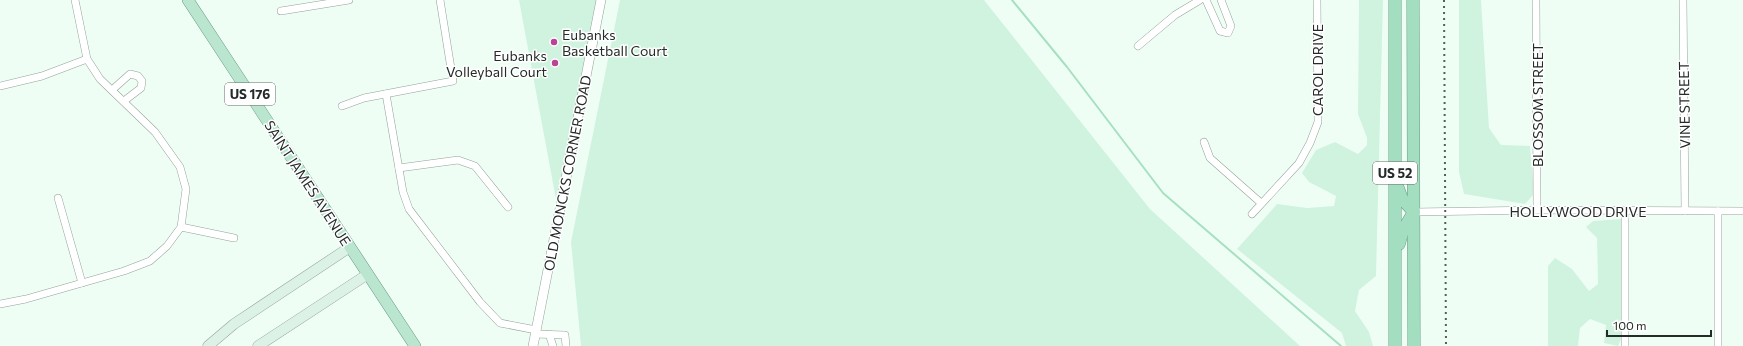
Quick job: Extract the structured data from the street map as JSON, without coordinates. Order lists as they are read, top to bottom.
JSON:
{
  "streets": {
    "highway": ["US 52"],
    "main road": ["US 176", "SAINT JAMES AVENUE"],
    "street": [
      "CAROL DRIVE",
      "BLOSSOM STREET",
      "VINE STREET",
      "OLD MONCKS CORNER ROAD",
      "HOLLYWOOD DRIVE"
    ]
  },
  "crossings": [
    ["BLOSSOM STREET", "HOLLYWOOD DRIVE"],
    ["VINE STREET", "HOLLYWOOD DRIVE"],
    ["US 52", "HOLLYWOOD DRIVE"]
  ],
  "places": ["Eubanks Basketball Court", "Eubanks Volleyball Court"],
  "scale_bar": "100 m"
}
